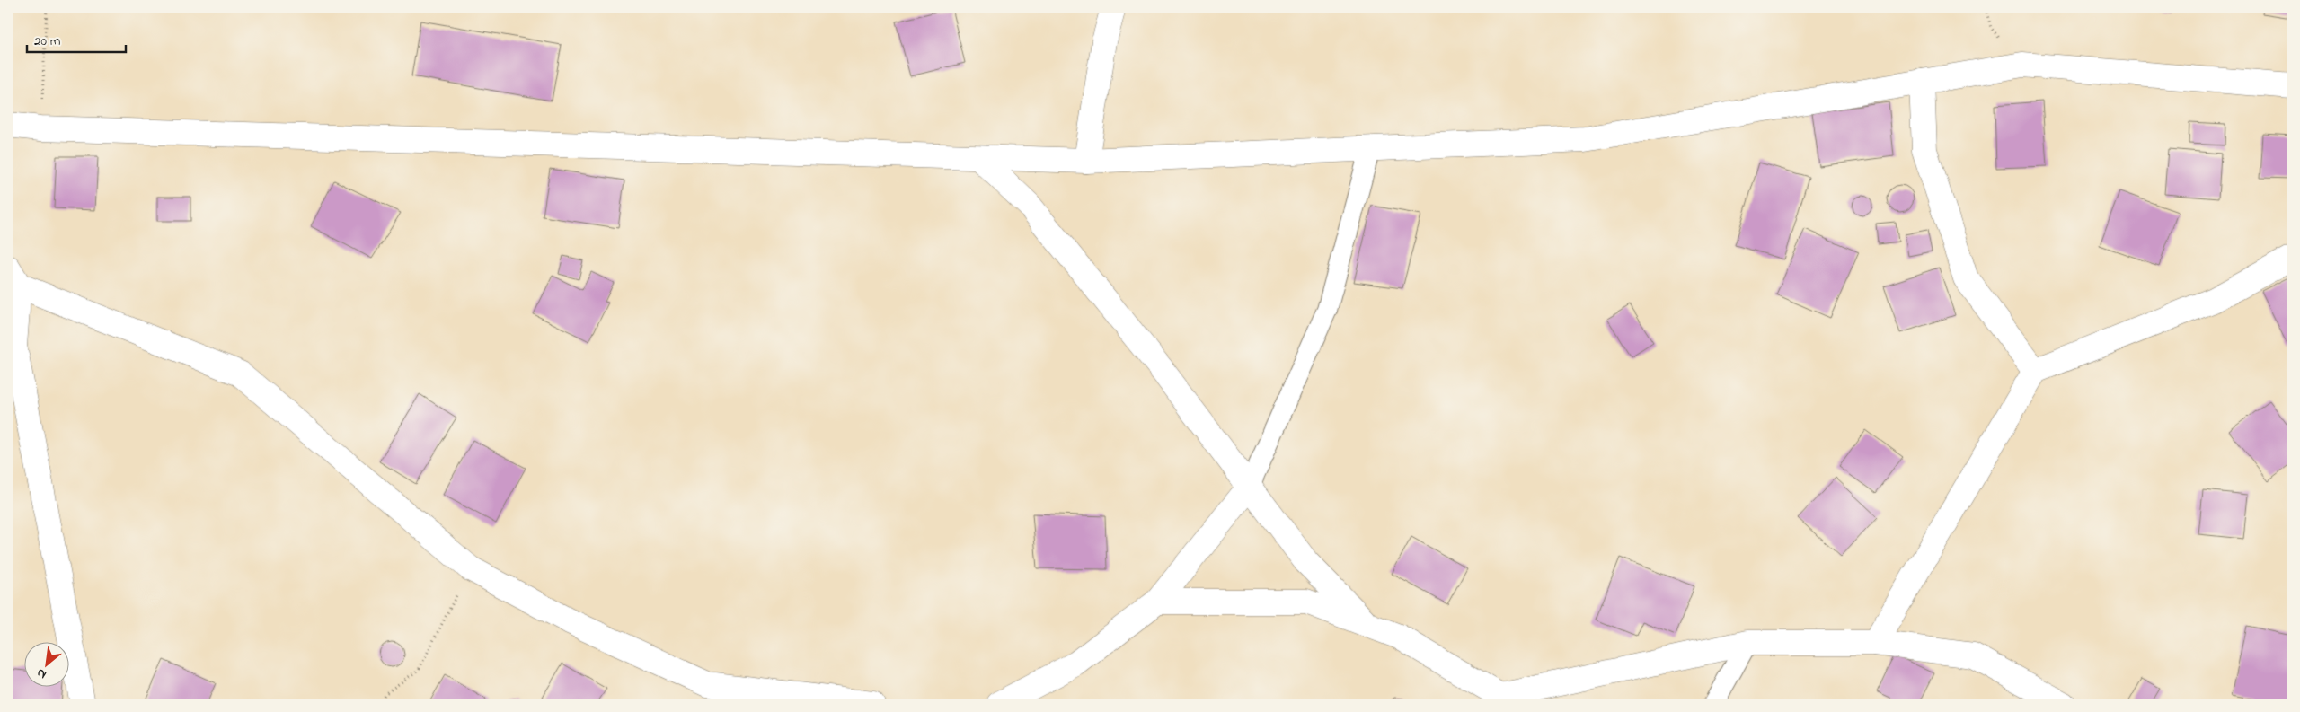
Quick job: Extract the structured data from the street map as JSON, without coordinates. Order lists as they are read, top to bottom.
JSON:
{
  "scale_bar": "20 m",
  "north": "bottom left"
}
